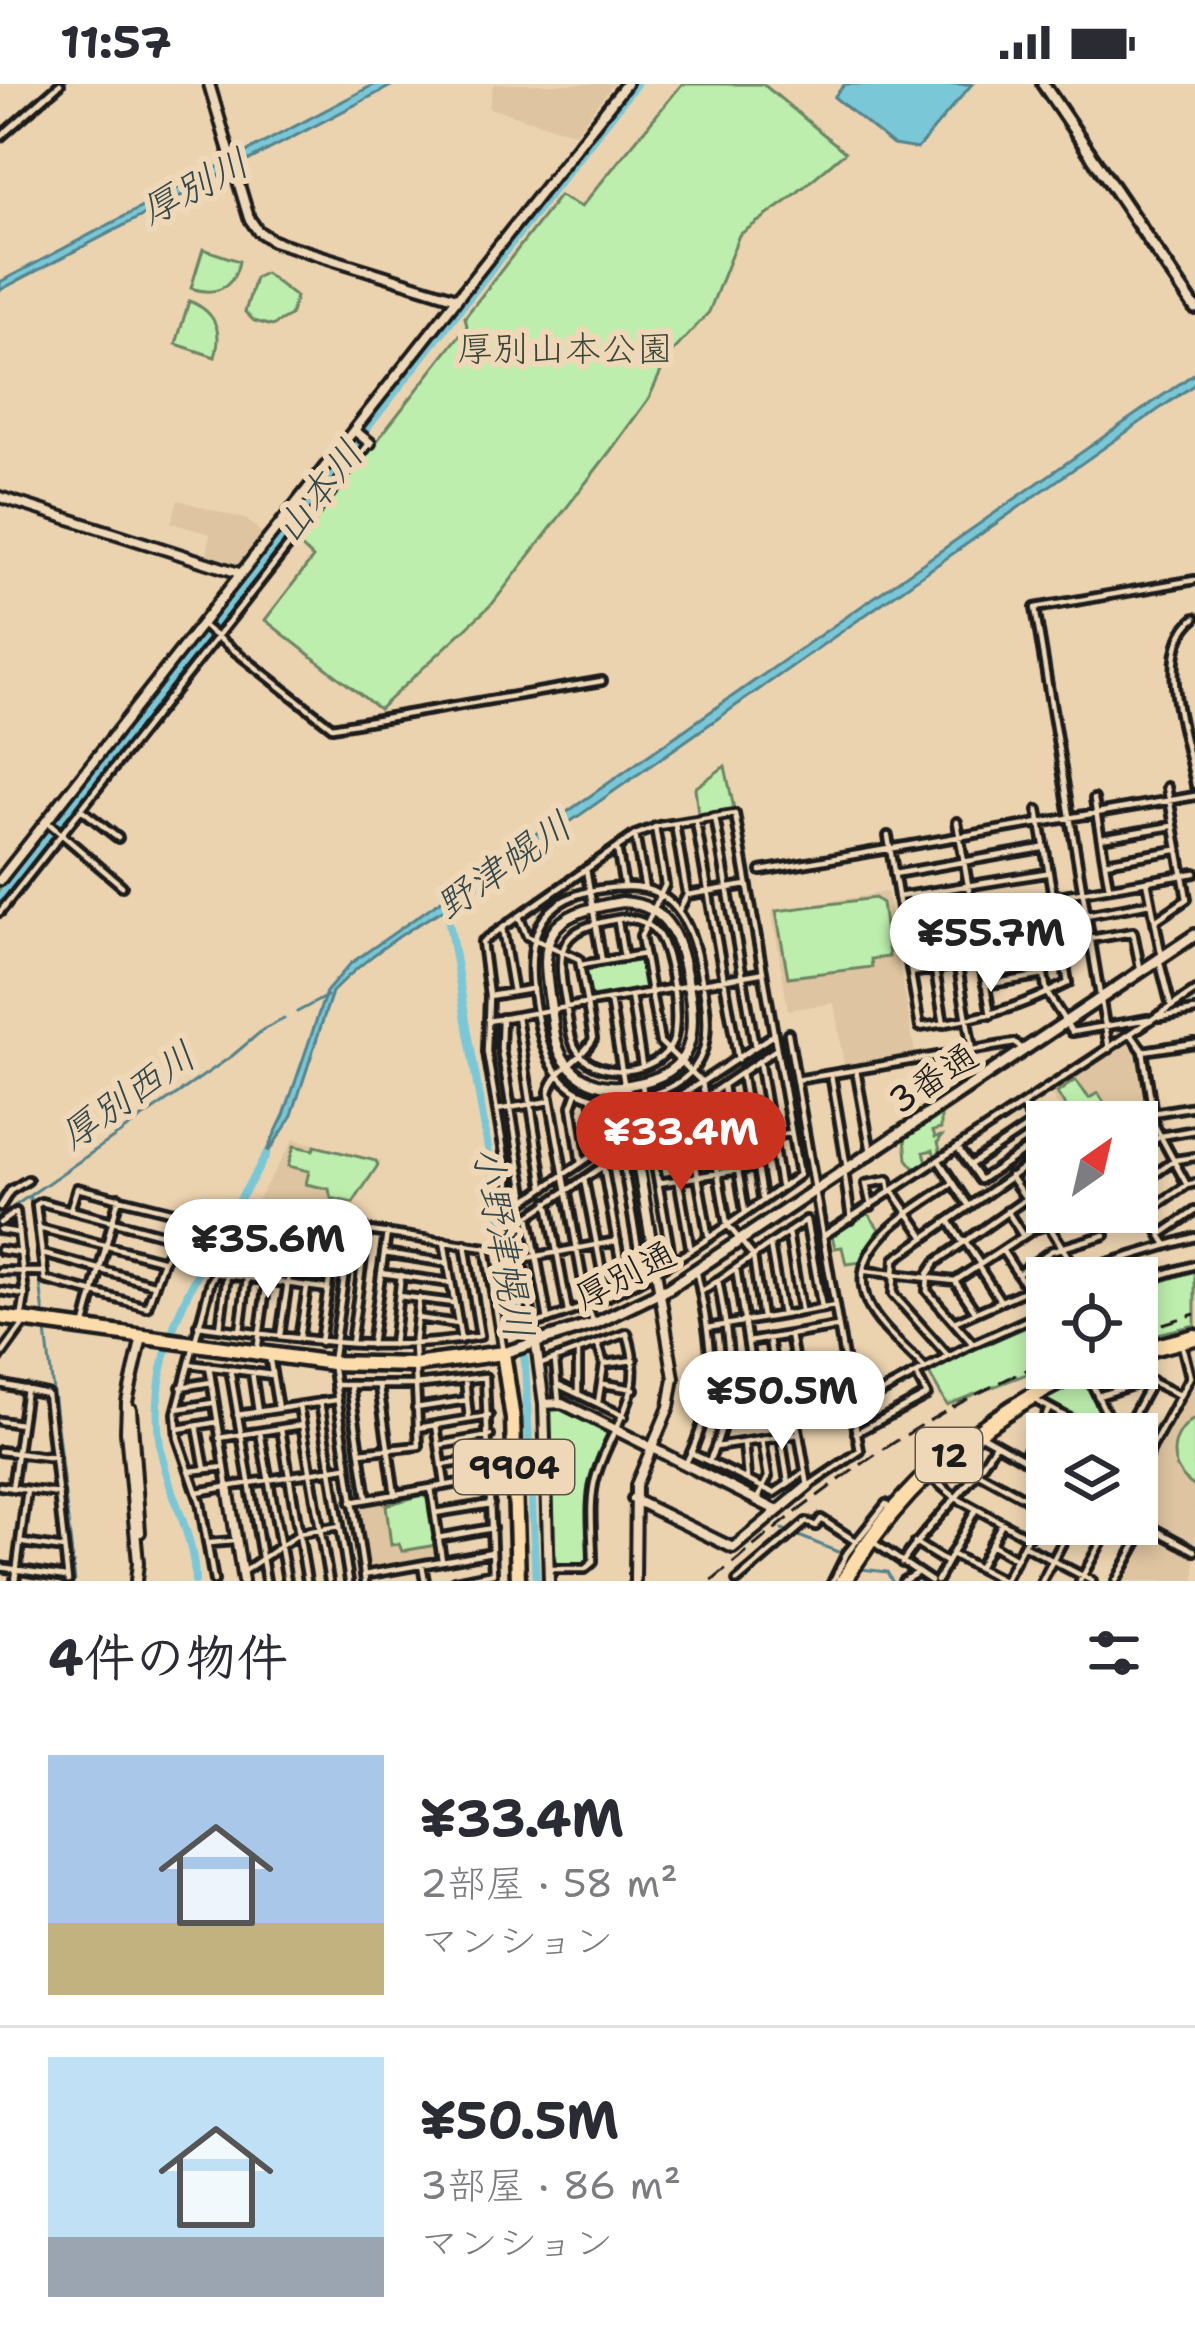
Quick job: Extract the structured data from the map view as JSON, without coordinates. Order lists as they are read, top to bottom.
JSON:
{
  "streets": {
    "highway": ["12"],
    "main road": ["3番通", "厚別通", "9904"]
  },
  "crossings": [
    ["3番通", "厚別通"],
    ["厚別通", "9904"]
  ],
  "water": [
    "厚別川",
    "山本川",
    "野津幌川",
    "厚別西川",
    "小野津幌川"
  ],
  "parks": ["厚別山本公園"],
  "north": "top right",
  "page": {
    "status": "11:57",
    "price": [
      "¥55.7M",
      "¥33.4M",
      "¥35.6M",
      "¥50.5M"
    ],
    "heading": "4件の物件",
    "list": [
      {
        "name": "¥33.4M",
        "note": "2部屋 · 58 m² · マンション"
      },
      {
        "name": "¥50.5M",
        "note": "3部屋 · 86 m² · マンション"
      }
    ]
  }
}
